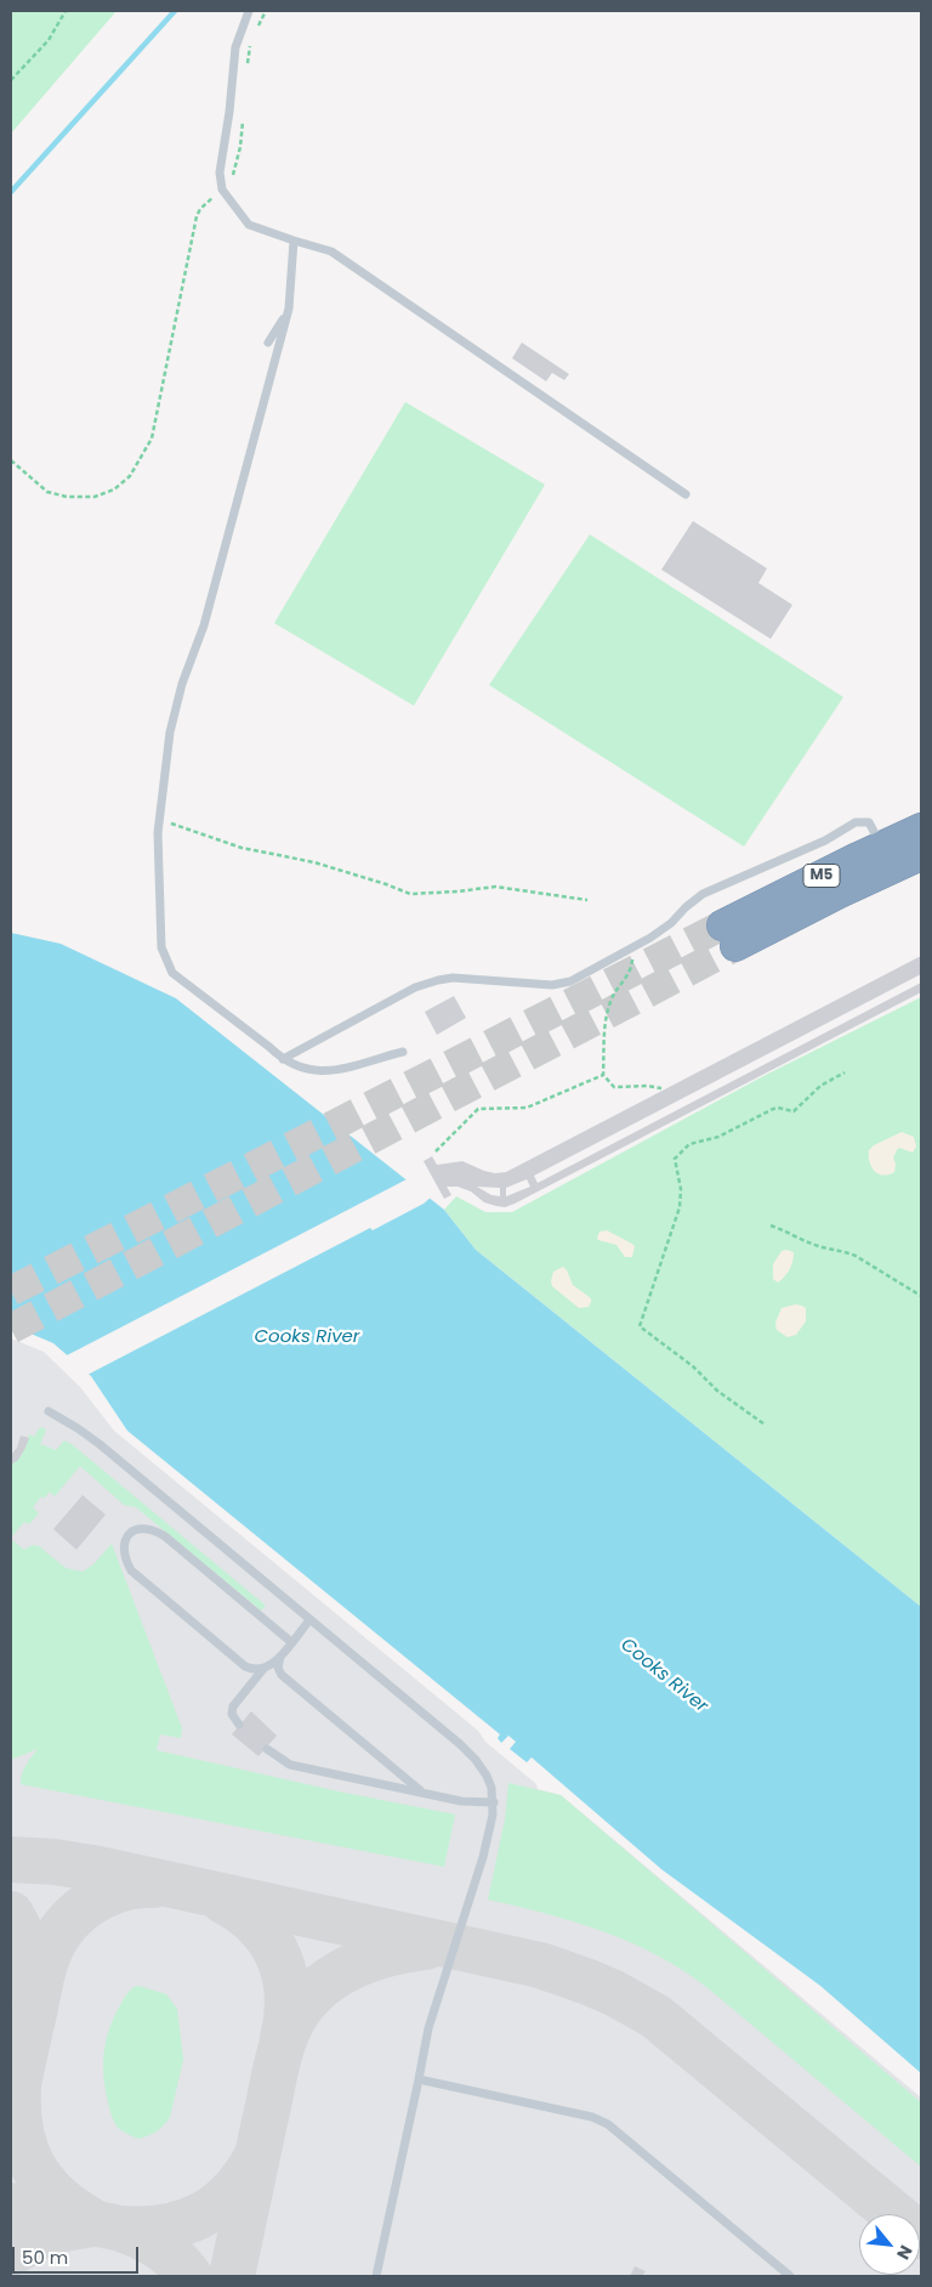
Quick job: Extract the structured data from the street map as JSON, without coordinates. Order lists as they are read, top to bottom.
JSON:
{
  "streets": {
    "highway": ["M5"]
  },
  "water": ["Cooks River"],
  "scale_bar": "50 m",
  "north": "bottom right"
}
